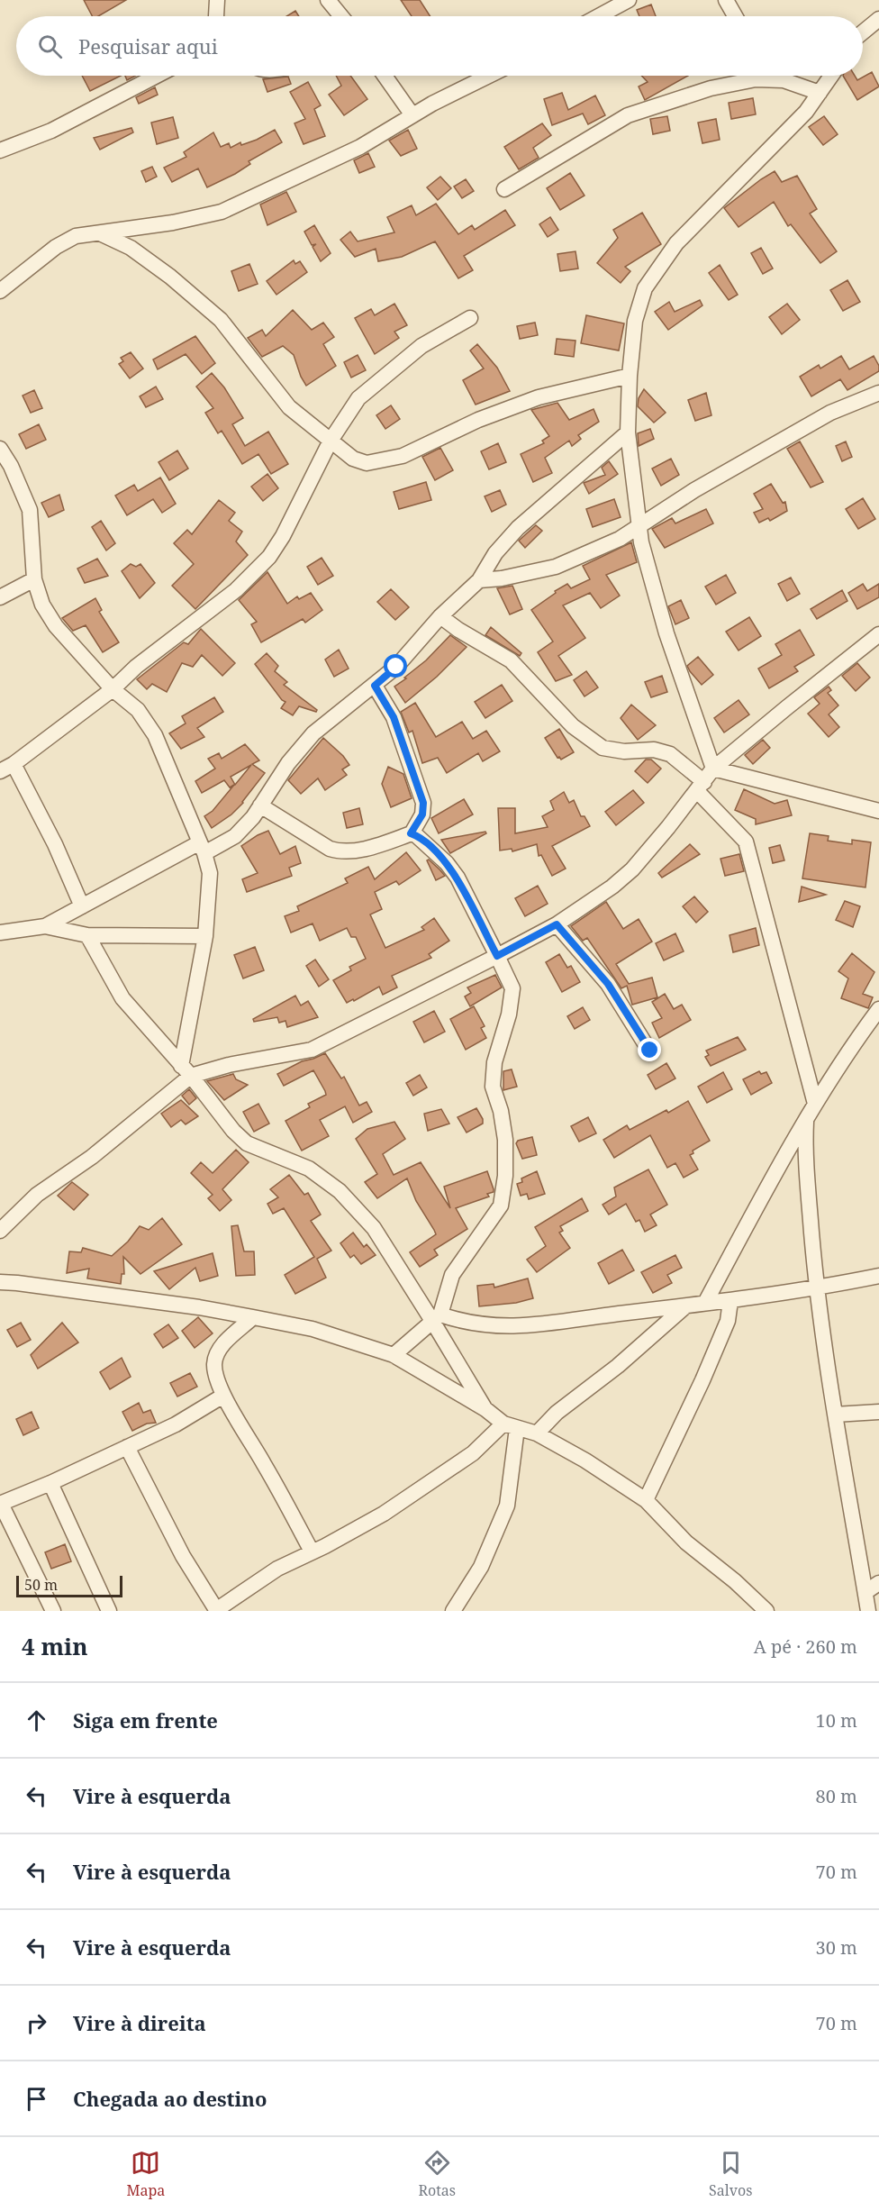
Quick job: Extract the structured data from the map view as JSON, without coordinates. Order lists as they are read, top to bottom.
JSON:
{
  "scale_bar": "50 m",
  "page": {
    "search": "Pesquisar aqui",
    "scale": "50 m",
    "heading": ["4 min", "A pé · 260 m"],
    "list": [
      ["Siga em frente", "10 m"],
      ["Vire à esquerda", "80 m"],
      ["Vire à esquerda", "70 m"],
      ["Vire à esquerda", "30 m"],
      ["Vire à direita", "70 m"],
      "Chegada ao destino"
    ],
    "nav": ["Mapa", "Rotas", "Salvos"]
  }
}
